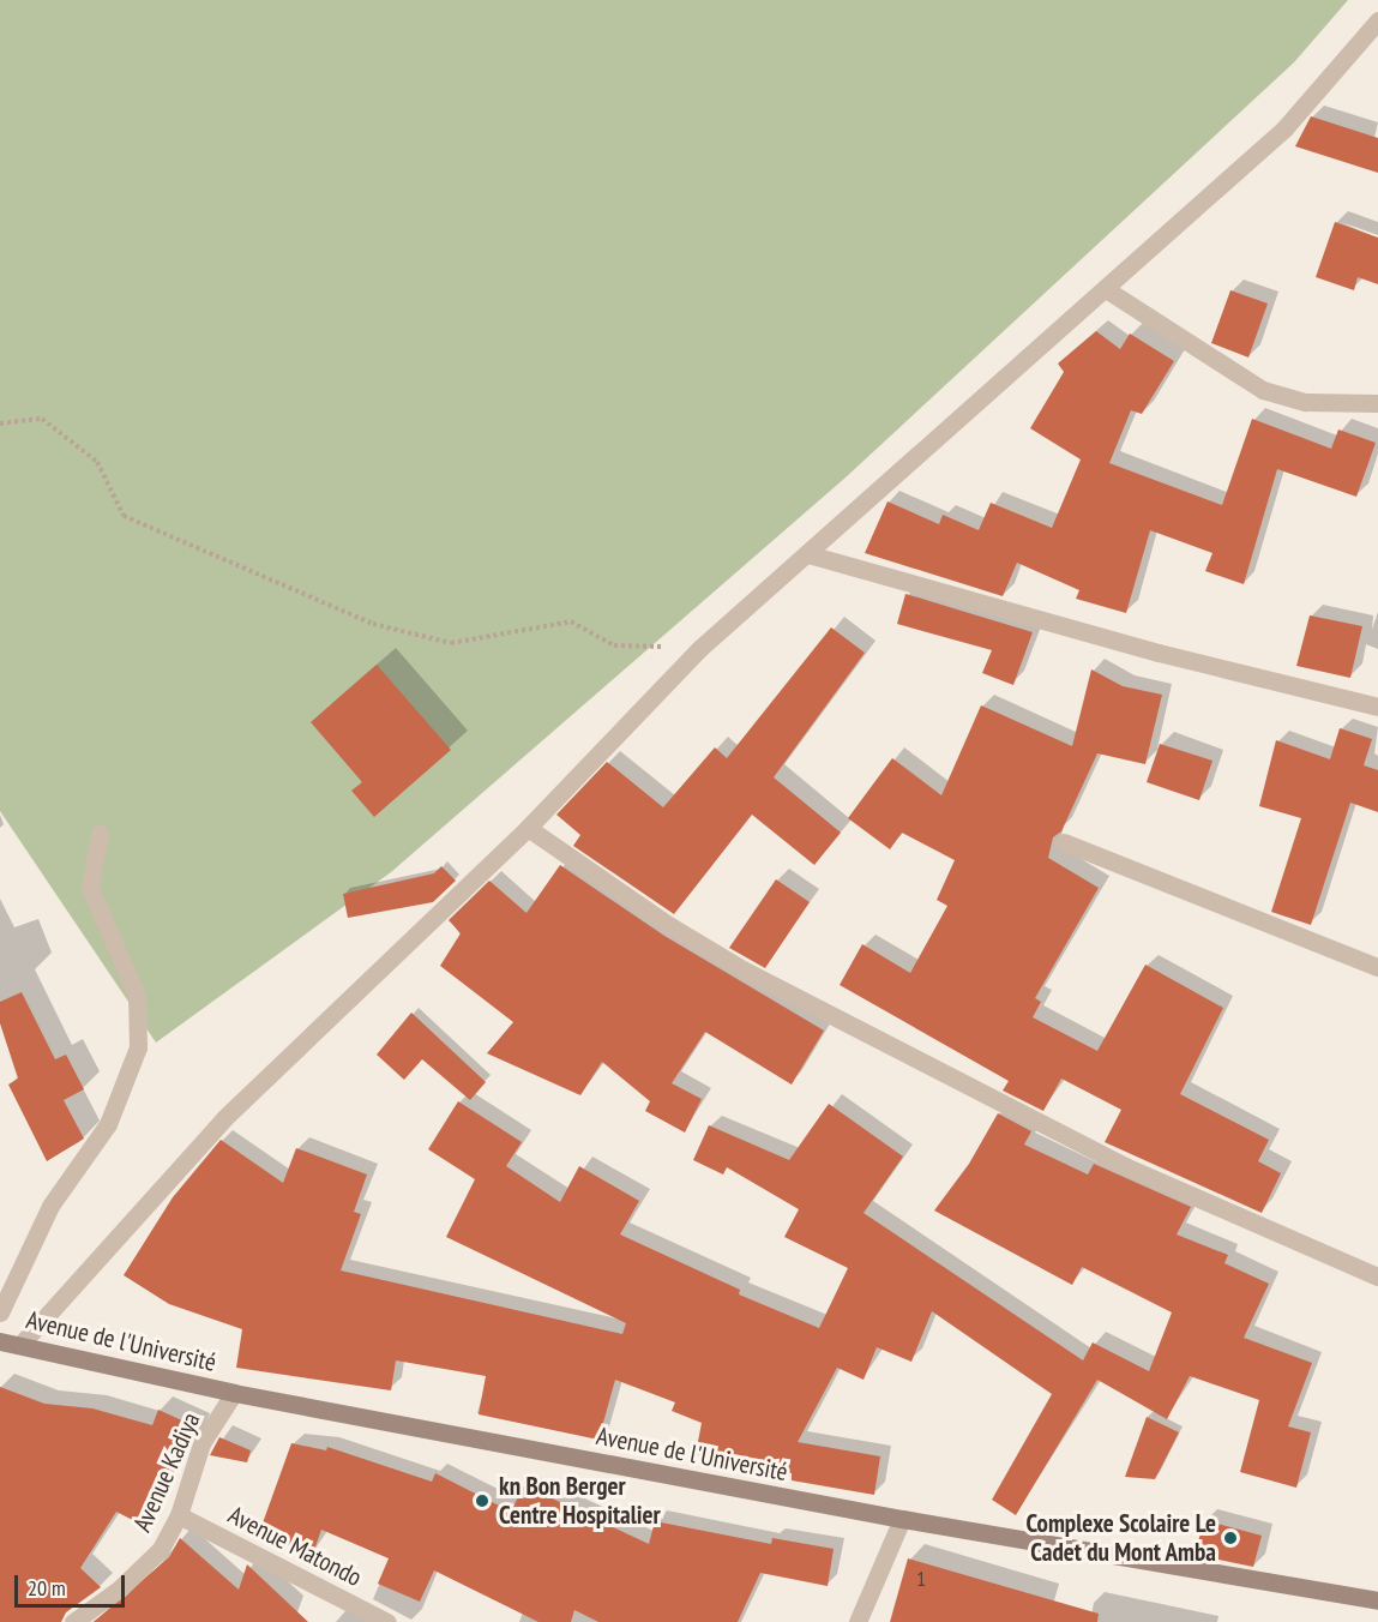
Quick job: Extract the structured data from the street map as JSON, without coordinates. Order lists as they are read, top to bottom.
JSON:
{
  "streets": {
    "street": ["Avenue de l'Université", "Avenue Kadiya", "Avenue Matondo"]
  },
  "crossings": [
    ["Avenue de l'Université", "Avenue Kadiya"],
    ["Avenue Kadiya", "Avenue Matondo"]
  ],
  "places": ["kn Bon Berger Centre Hospitalier", "Complexe Scolaire Le Cadet du Mont Amba"],
  "house_numbers": ["1"],
  "scale_bar": "20 m"
}
